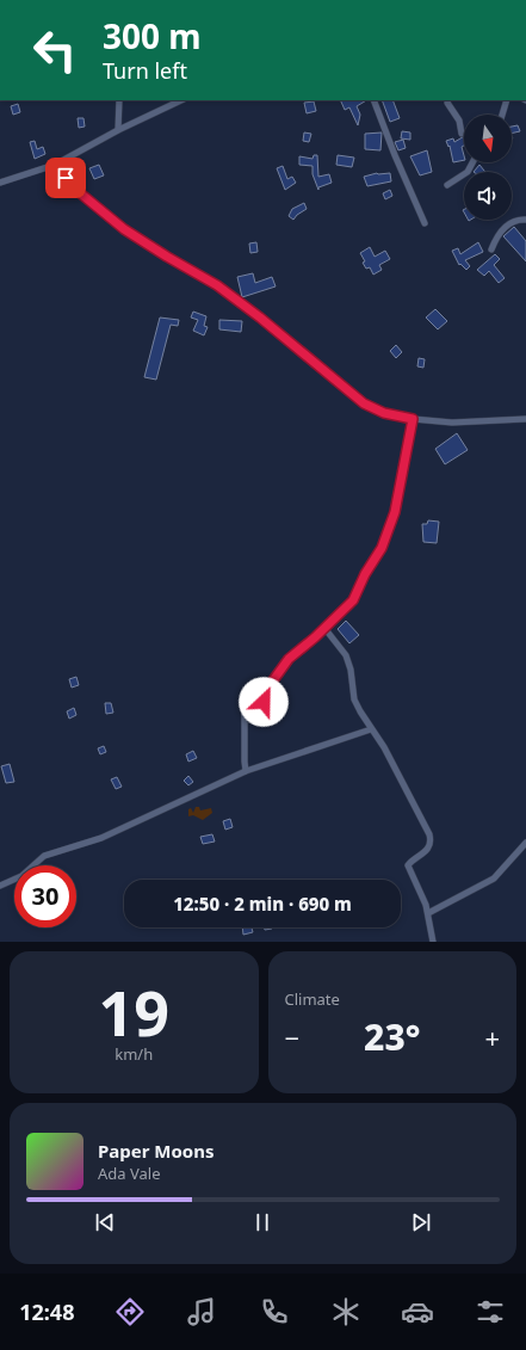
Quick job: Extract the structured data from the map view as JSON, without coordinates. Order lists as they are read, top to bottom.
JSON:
{
  "north": "bottom",
  "page": {
    "turn": ["300 m", "Turn left"],
    "limit": "30",
    "trip": "12:50 · 2 min · 690 m",
    "tile": [
      ["19", "km/h"],
      "Climate"
    ],
    "heat": ["−", "23°", "+"],
    "song": ["Paper Moons", "Ada Vale"],
    "tabs": "12:48"
  }
}
